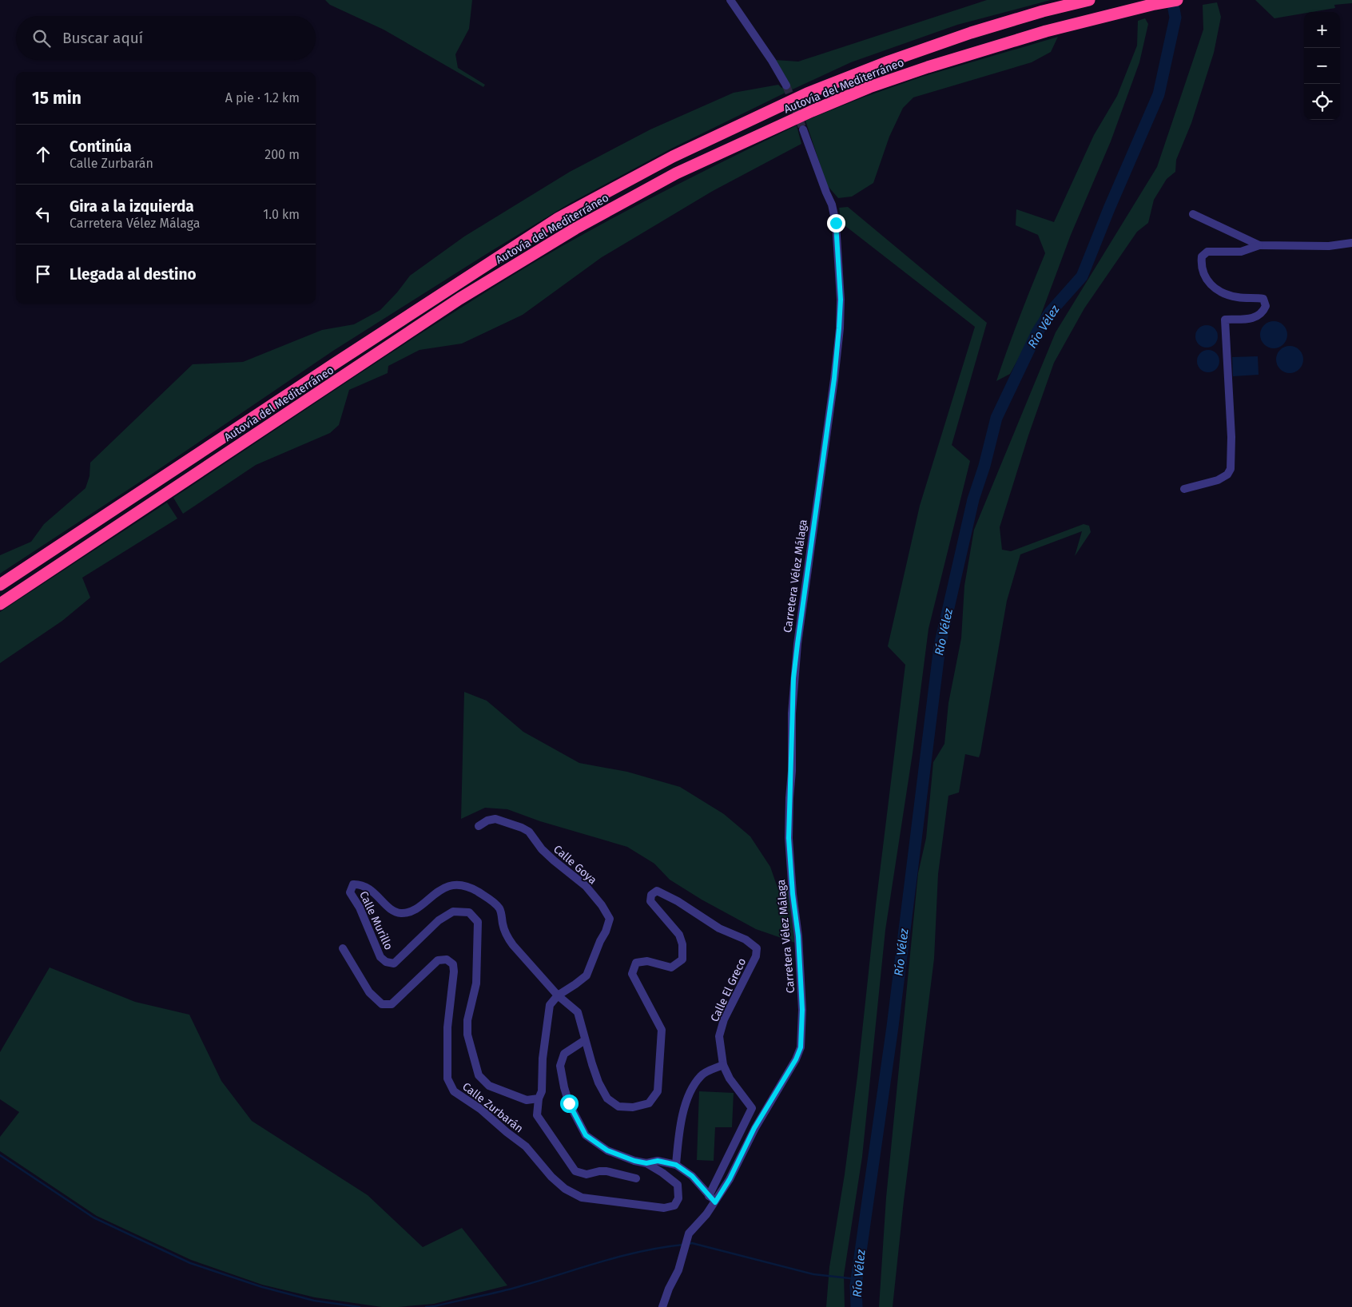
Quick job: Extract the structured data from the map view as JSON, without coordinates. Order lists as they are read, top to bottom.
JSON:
{
  "streets": {
    "highway": ["Autovía del Mediterráneo"],
    "street": [
      "Carretera Vélez Málaga",
      "Calle Goya",
      "Calle Murillo",
      "Calle El Greco",
      "Calle Zurbarán"
    ]
  },
  "crossings": [
    ["Carretera Vélez Málaga", "Calle Zurbarán"],
    ["Calle Goya", "Calle Murillo"],
    ["Calle El Greco", "Calle Zurbarán"]
  ],
  "water": ["Río Vélez"],
  "page": {
    "map_buttons": ["+", "−"],
    "search": "Buscar aquí",
    "heading": ["15 min", "A pie · 1.2 km"],
    "list": [
      ["Continúa", "Calle Zurbarán", "200 m"],
      ["Gira a la izquierda", "Carretera Vélez Málaga", "1.0 km"],
      "Llegada al destino"
    ]
  }
}
